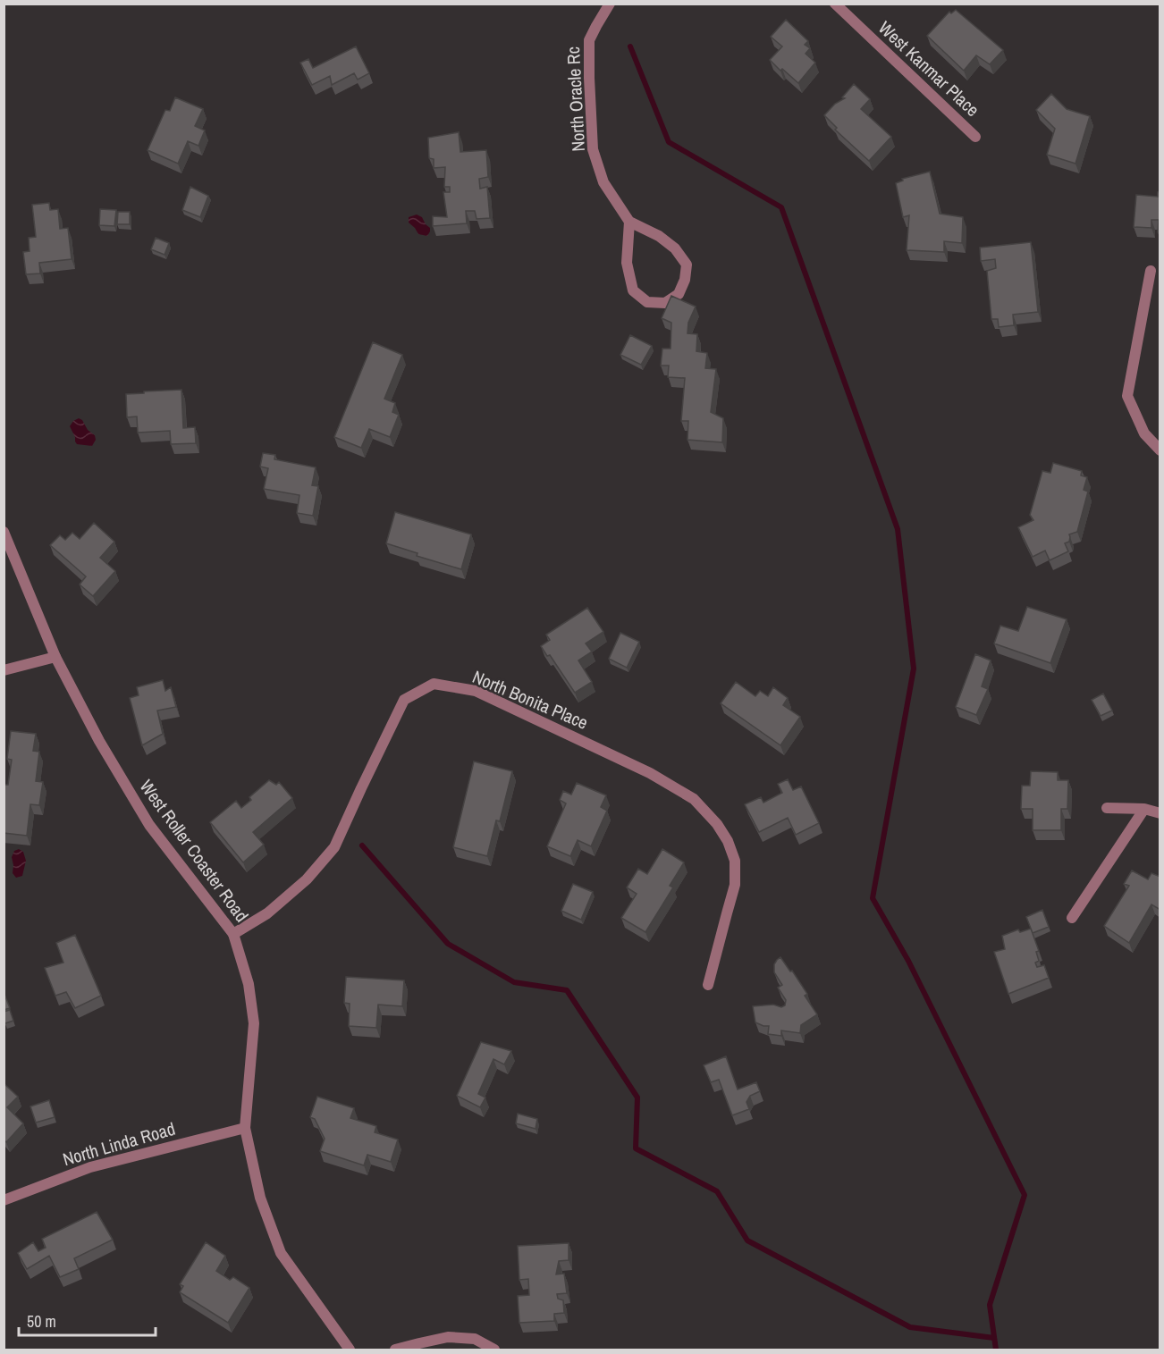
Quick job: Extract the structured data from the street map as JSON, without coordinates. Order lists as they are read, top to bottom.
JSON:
{
  "streets": {
    "street": [
      "West Kanmar Place",
      "North Oracle Rc",
      "North Bonita Place",
      "West Roller Coaster Road",
      "North Linda Road"
    ]
  },
  "crossings": [
    ["North Bonita Place", "West Roller Coaster Road"],
    ["West Roller Coaster Road", "North Linda Road"]
  ],
  "scale_bar": "50 m"
}
